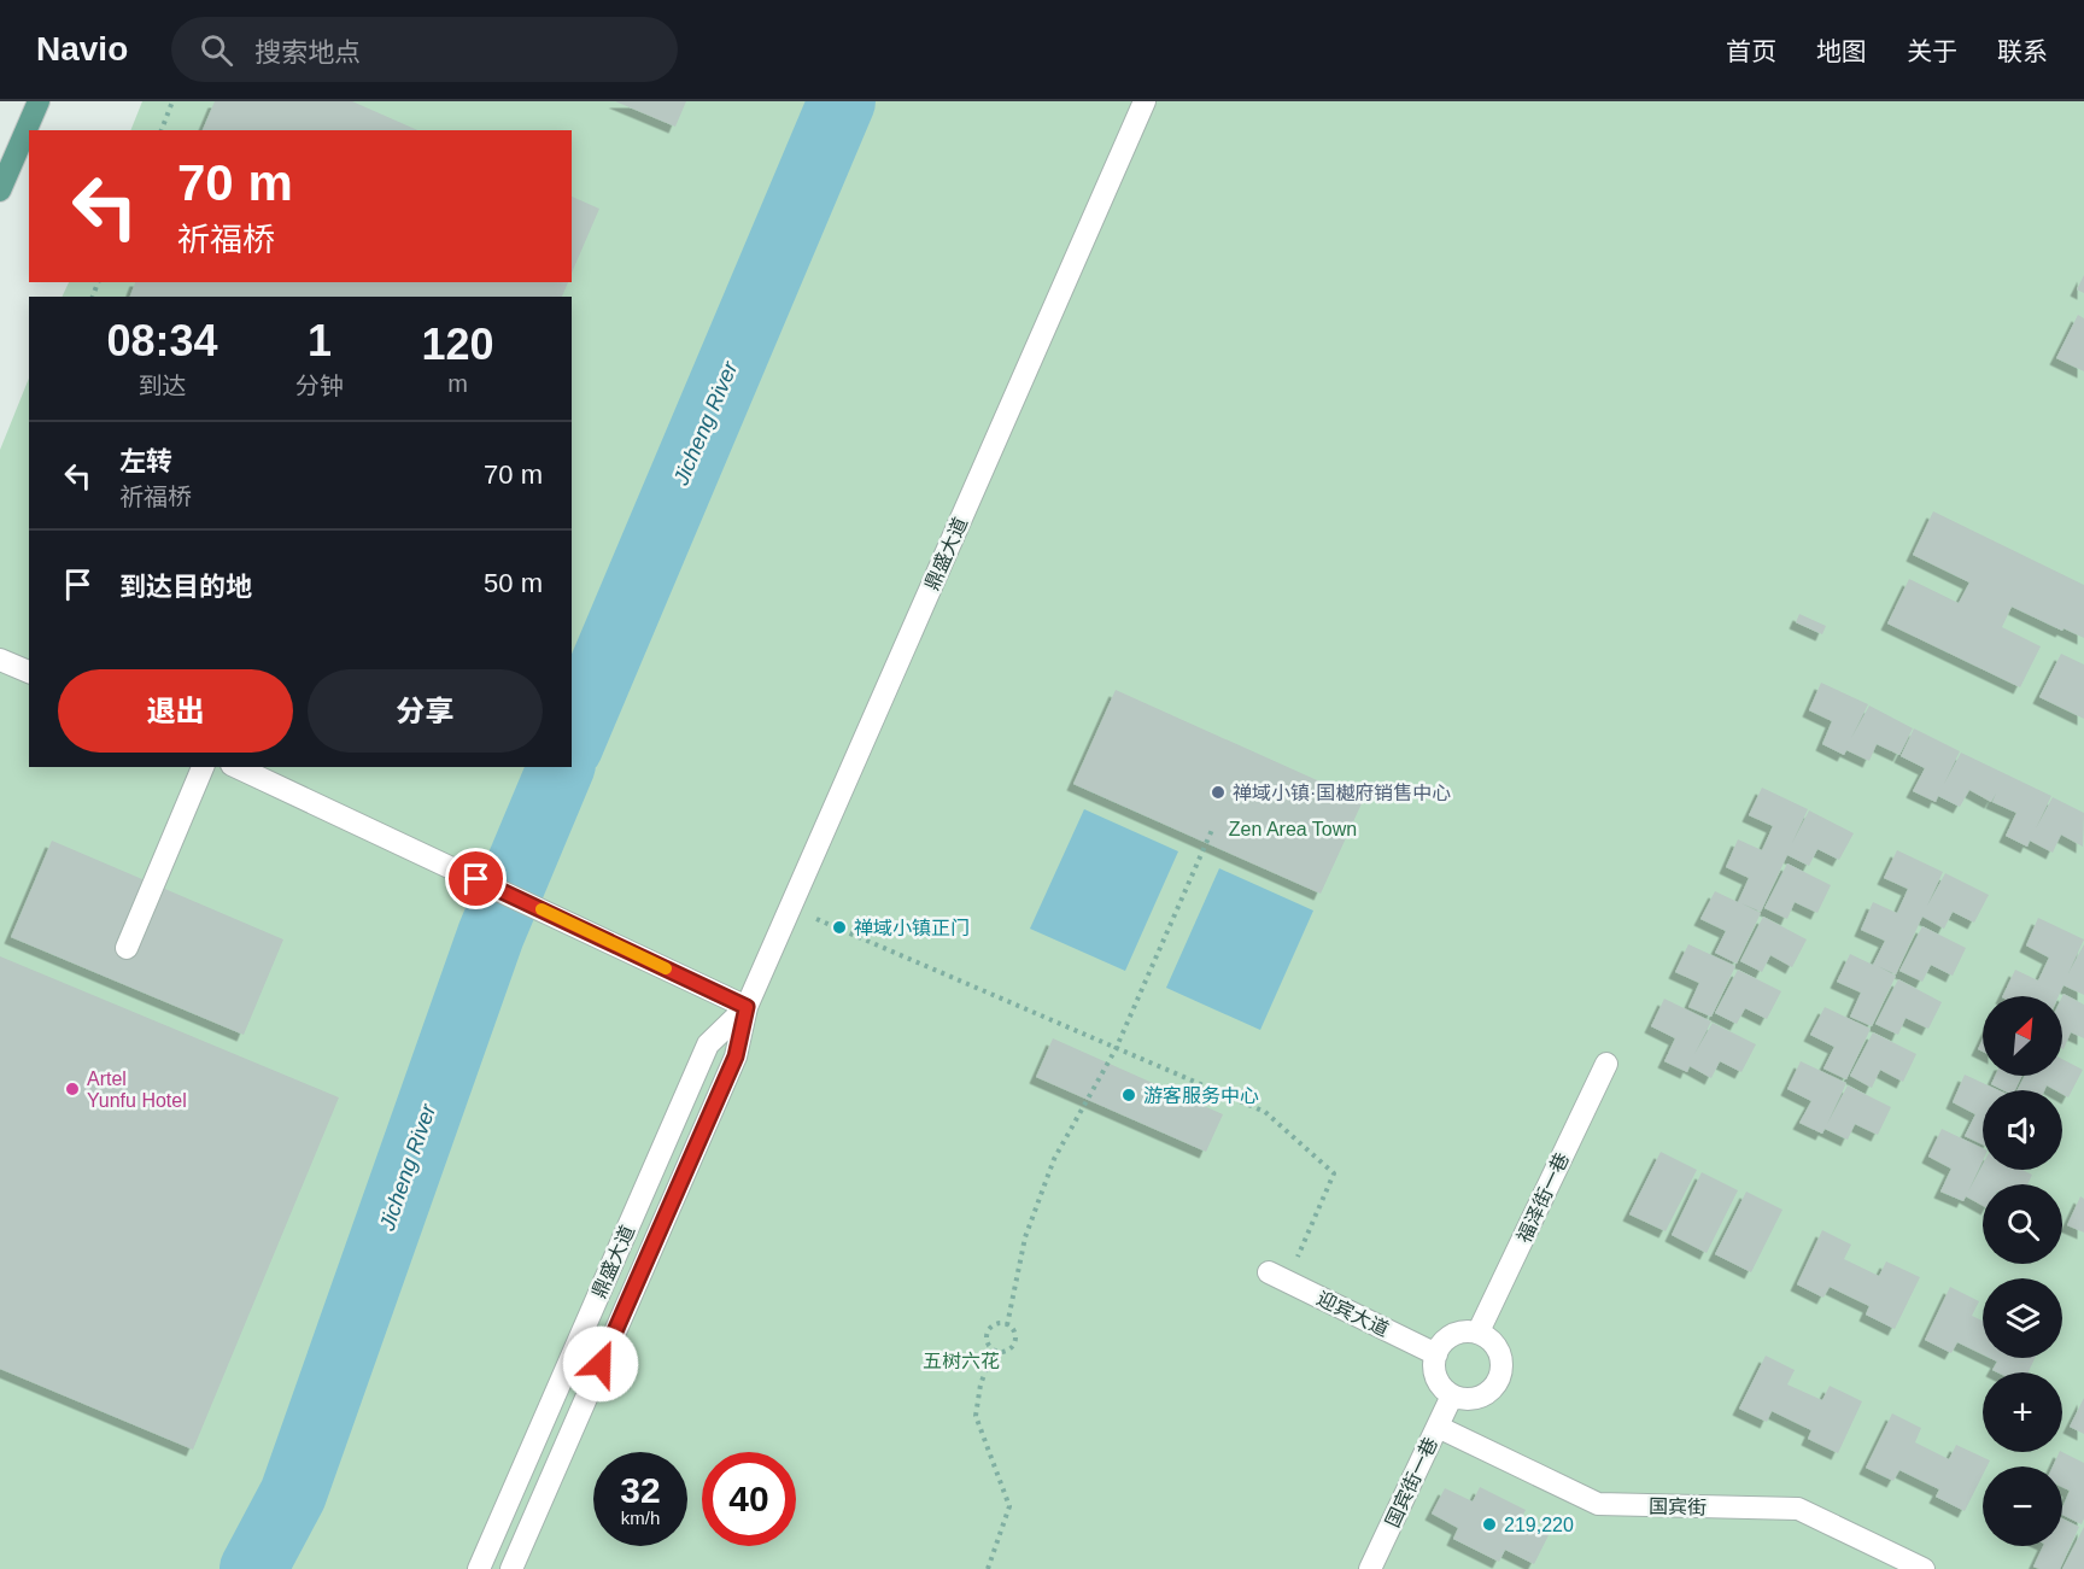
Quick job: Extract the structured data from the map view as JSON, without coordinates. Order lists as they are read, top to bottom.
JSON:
{
  "streets": {
    "street": [
      "鼎盛大道",
      "福泽街一巷",
      "迎宾大道",
      "国宾街一巷",
      "国宾街"
    ]
  },
  "crossings": [
    ["福泽街一巷", "迎宾大道"],
    ["福泽街一巷", "国宾街一巷"],
    ["迎宾大道", "国宾街一巷"],
    ["国宾街一巷", "国宾街"]
  ],
  "water": ["Jicheng River"],
  "parks": ["Zen Area Town", "五树六花"],
  "places": [
    "禅域小镇·国樾府销售中心",
    "禅域小镇正门",
    "Artel Yunfu Hotel",
    "游客服务中心",
    "219,220"
  ],
  "north": "top right",
  "page": {
    "header": "Navio",
    "search": "搜索地点",
    "nav": [
      "首页",
      "地图",
      "关于",
      "联系"
    ],
    "turn": ["70 m", "祈福桥"],
    "eta": [
      "08:34",
      "到达",
      "1",
      "分钟",
      "120",
      "m"
    ],
    "list": [
      {
        "name": "左转",
        "note": "祈福桥",
        "value": "70 m"
      },
      {
        "name": "到达目的地",
        "value": "50 m"
      }
    ],
    "buttons": ["退出", "分享"],
    "map_buttons": ["+", "−"],
    "speed": "32 km/h",
    "limit": "40"
  }
}
